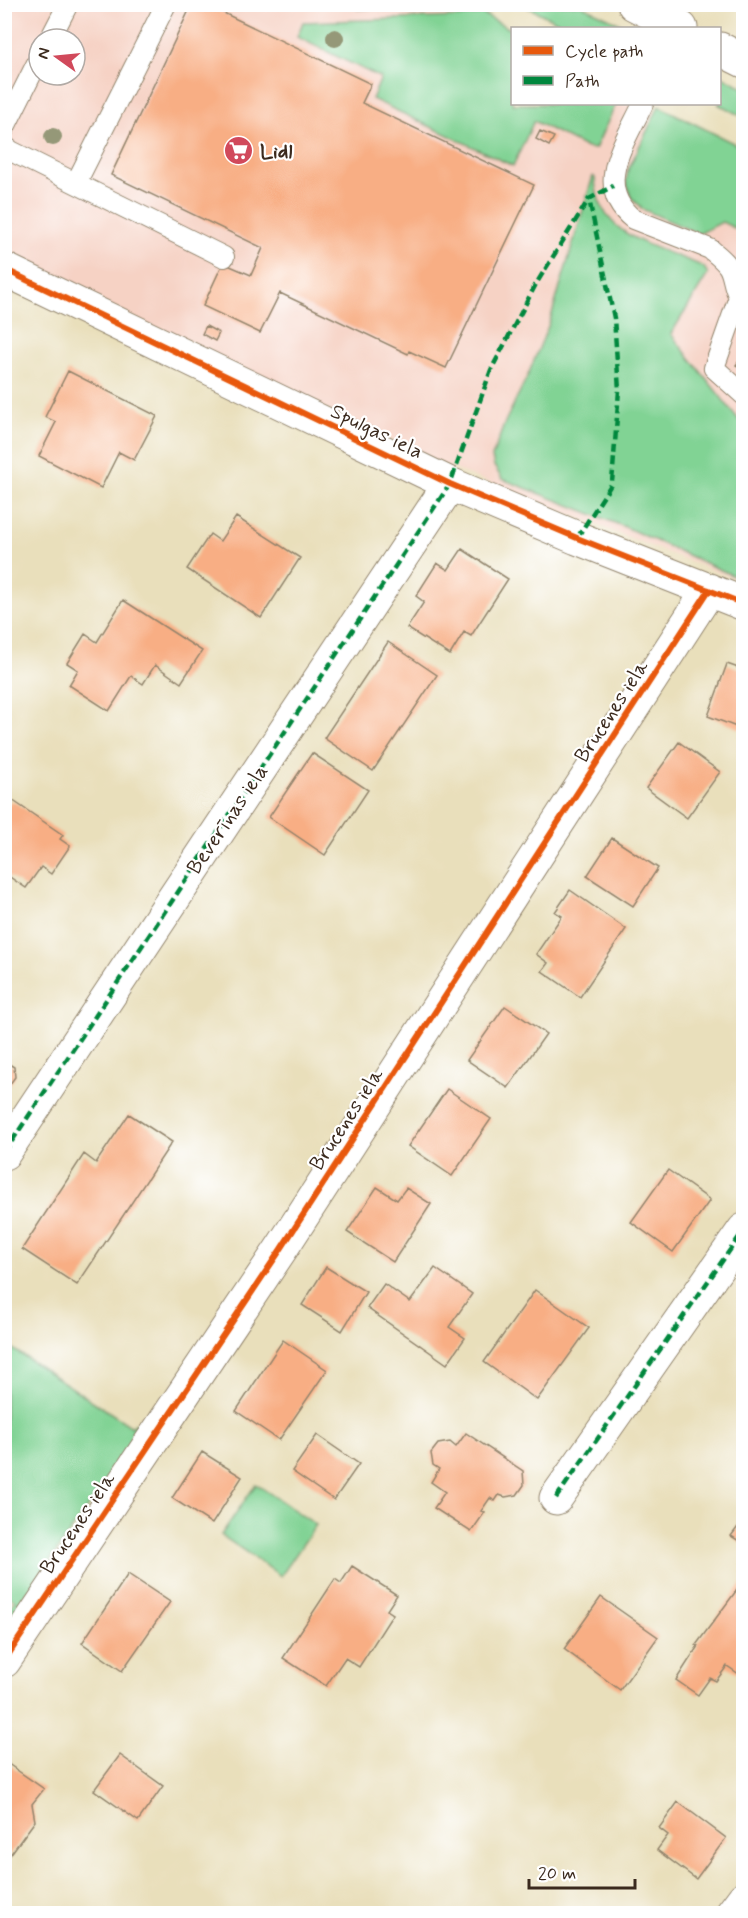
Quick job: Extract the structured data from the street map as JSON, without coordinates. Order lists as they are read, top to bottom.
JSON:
{
  "streets": {
    "street": ["Spulgas iela", "Brucenes iela", "Beverīnas iela"]
  },
  "crossings": [
    ["Spulgas iela", "Brucenes iela"],
    ["Spulgas iela", "Beverīnas iela"]
  ],
  "places": {
    "supermarket": ["Lidl"]
  },
  "legend": ["Cycle path", "Path"],
  "scale_bar": "20 m",
  "north": "left"
}
